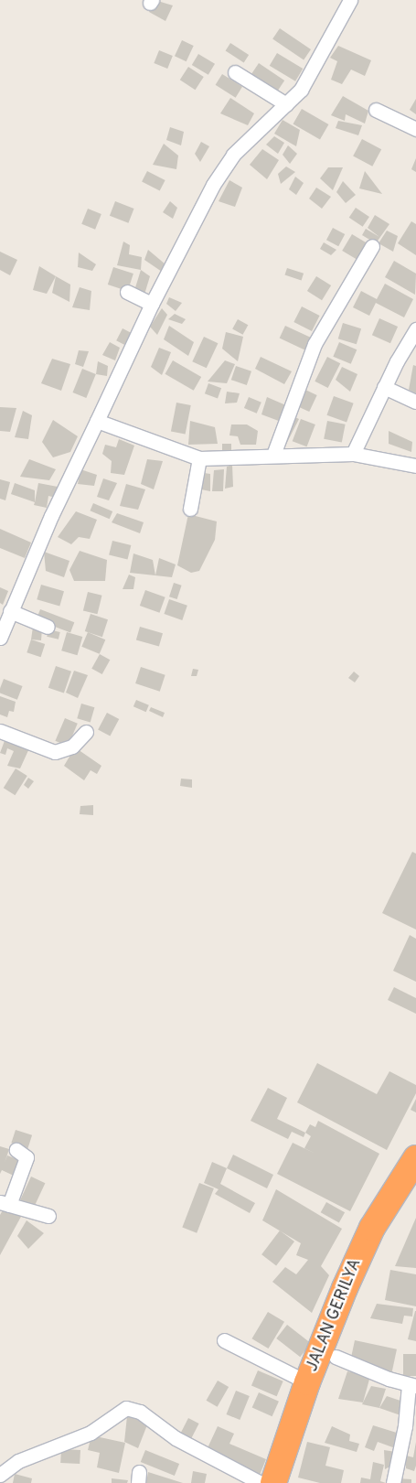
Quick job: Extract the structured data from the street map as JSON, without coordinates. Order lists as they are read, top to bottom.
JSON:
{
  "streets": {
    "highway": ["JALAN GERILYA"]
  }
}
